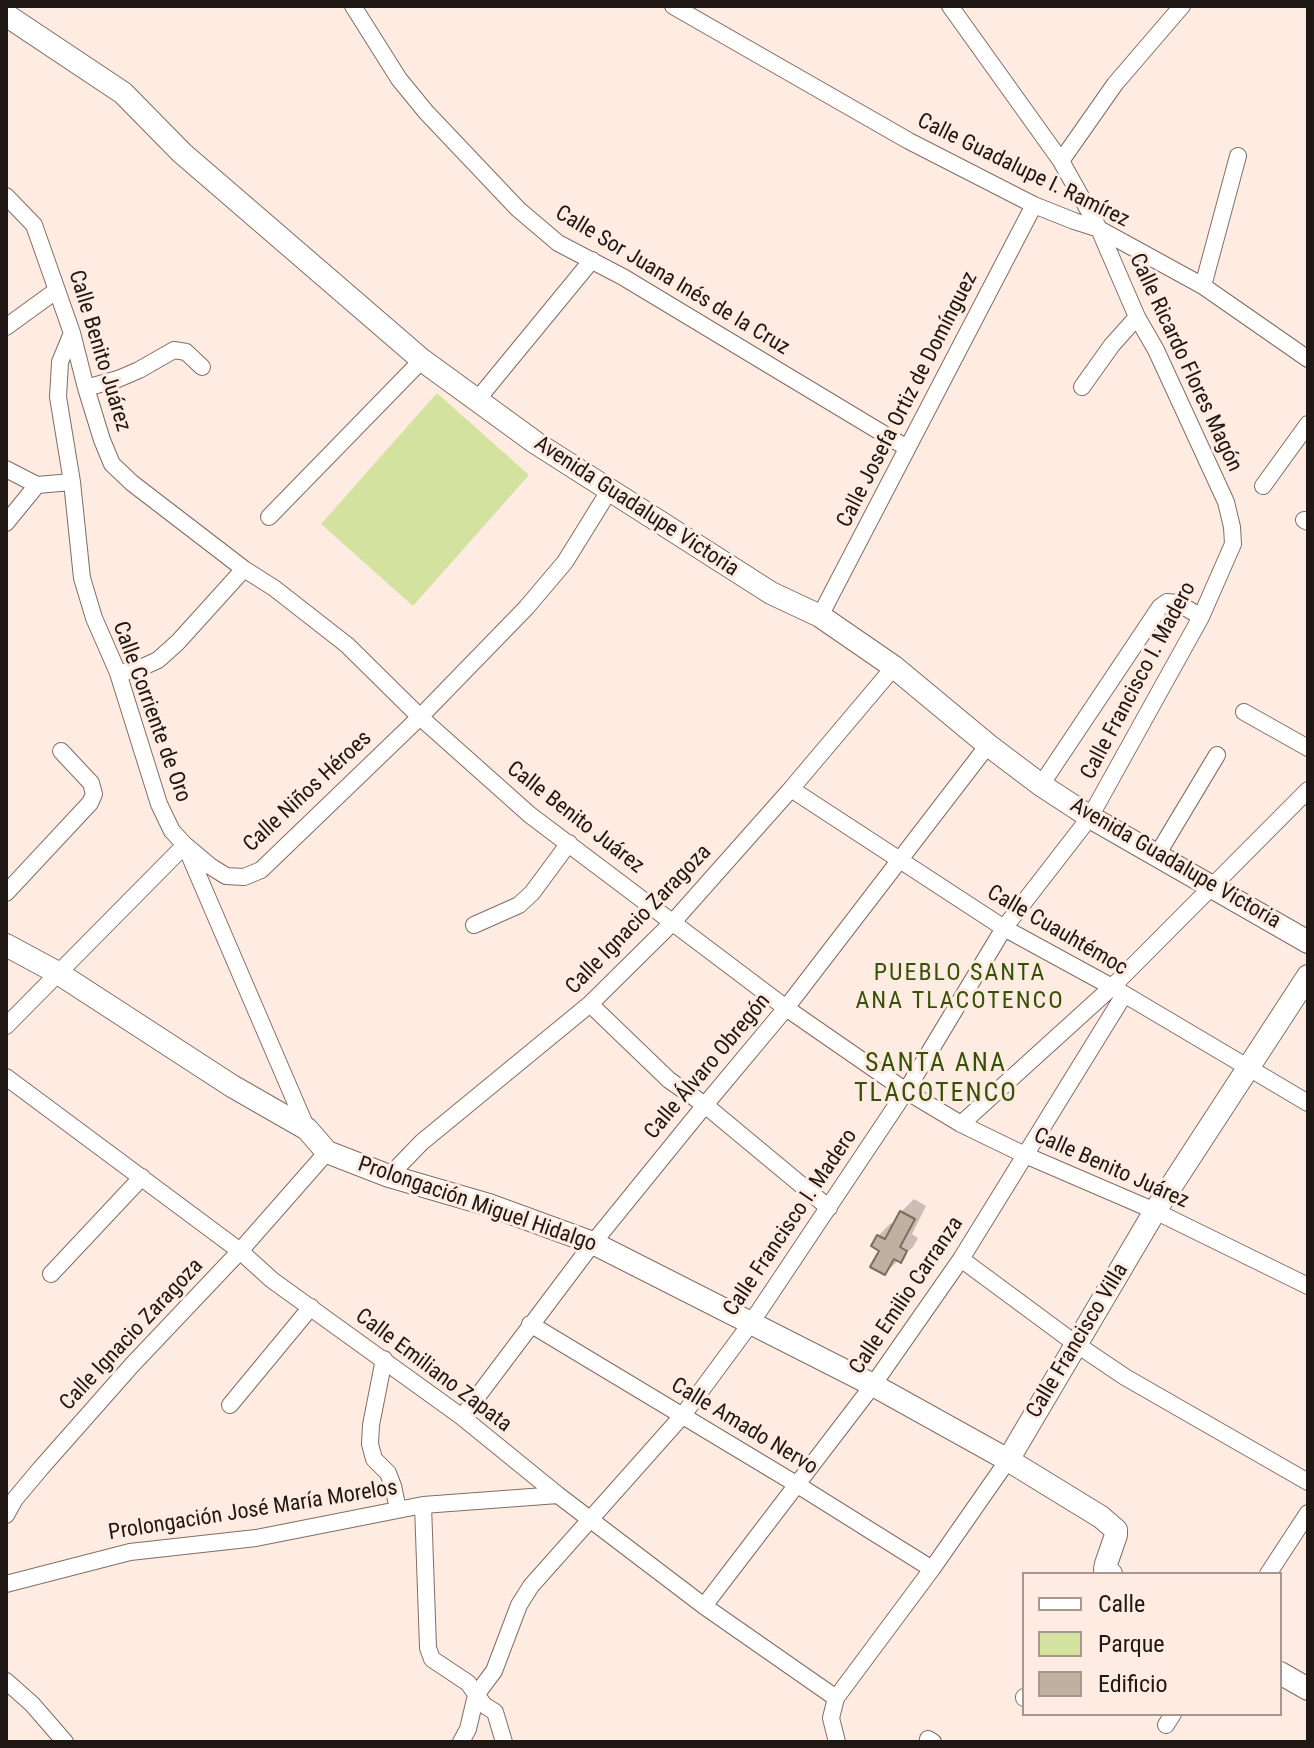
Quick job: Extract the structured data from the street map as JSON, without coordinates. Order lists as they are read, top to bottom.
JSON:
{
  "streets": {
    "street": [
      "Calle Guadalupe I. Ramírez",
      "Calle Sor Juana Inés de la Cruz",
      "Calle Benito Juárez",
      "Calle Ricardo Flores Magón",
      "Calle Josefa Ortiz de Domínguez",
      "Avenida Guadalupe Victoria",
      "Calle Francisco I. Madero",
      "Calle Corriente de Oro",
      "Calle Niños Héroes",
      "Calle Ignacio Zaragoza",
      "Calle Cuauhtémoc",
      "Calle Álvaro Obregón",
      "Prolongación Miguel Hidalgo",
      "Calle Emilio Carranza",
      "Calle Francisco Villa",
      "Calle Emiliano Zapata",
      "Calle Amado Nervo",
      "Prolongación José María Morelos"
    ]
  },
  "crossings": [
    ["Calle Guadalupe I. Ramírez", "Calle Ricardo Flores Magón"],
    ["Calle Guadalupe I. Ramírez", "Calle Josefa Ortiz de Domínguez"],
    ["Calle Sor Juana Inés de la Cruz", "Calle Josefa Ortiz de Domínguez"],
    ["Calle Benito Juárez", "Calle Francisco I. Madero"],
    ["Calle Benito Juárez", "Calle Corriente de Oro"],
    ["Calle Benito Juárez", "Calle Niños Héroes"],
    ["Calle Benito Juárez", "Calle Ignacio Zaragoza"],
    ["Calle Benito Juárez", "Calle Álvaro Obregón"],
    ["Calle Benito Juárez", "Calle Emilio Carranza"],
    ["Calle Benito Juárez", "Calle Francisco Villa"],
    ["Calle Ricardo Flores Magón", "Calle Francisco I. Madero"],
    ["Calle Josefa Ortiz de Domínguez", "Avenida Guadalupe Victoria"],
    ["Avenida Guadalupe Victoria", "Calle Francisco I. Madero"],
    ["Avenida Guadalupe Victoria", "Calle Niños Héroes"],
    ["Avenida Guadalupe Victoria", "Calle Ignacio Zaragoza"],
    ["Avenida Guadalupe Victoria", "Calle Álvaro Obregón"],
    ["Calle Francisco I. Madero", "Calle Cuauhtémoc"],
    ["Calle Francisco I. Madero", "Prolongación Miguel Hidalgo"],
    ["Calle Francisco I. Madero", "Calle Emiliano Zapata"],
    ["Calle Francisco I. Madero", "Calle Amado Nervo"],
    ["Calle Corriente de Oro", "Calle Niños Héroes"],
    ["Calle Corriente de Oro", "Prolongación Miguel Hidalgo"],
    ["Calle Ignacio Zaragoza", "Calle Cuauhtémoc"],
    ["Calle Ignacio Zaragoza", "Prolongación Miguel Hidalgo"],
    ["Calle Ignacio Zaragoza", "Calle Emiliano Zapata"],
    ["Calle Cuauhtémoc", "Calle Álvaro Obregón"],
    ["Calle Cuauhtémoc", "Calle Emilio Carranza"],
    ["Calle Cuauhtémoc", "Calle Francisco Villa"],
    ["Calle Álvaro Obregón", "Prolongación Miguel Hidalgo"],
    ["Calle Álvaro Obregón", "Calle Emiliano Zapata"],
    ["Calle Álvaro Obregón", "Calle Amado Nervo"],
    ["Prolongación Miguel Hidalgo", "Calle Emilio Carranza"],
    ["Prolongación Miguel Hidalgo", "Calle Francisco Villa"],
    ["Calle Emilio Carranza", "Calle Emiliano Zapata"],
    ["Calle Emilio Carranza", "Calle Amado Nervo"],
    ["Calle Francisco Villa", "Calle Emiliano Zapata"],
    ["Calle Francisco Villa", "Calle Amado Nervo"],
    ["Calle Emiliano Zapata", "Prolongación José María Morelos"]
  ],
  "districts": ["PUEBLO SANTA ANA TLACOTENCO", "SANTA ANA TLACOTENCO"],
  "legend": ["Calle", "Parque", "Edificio"]
}
